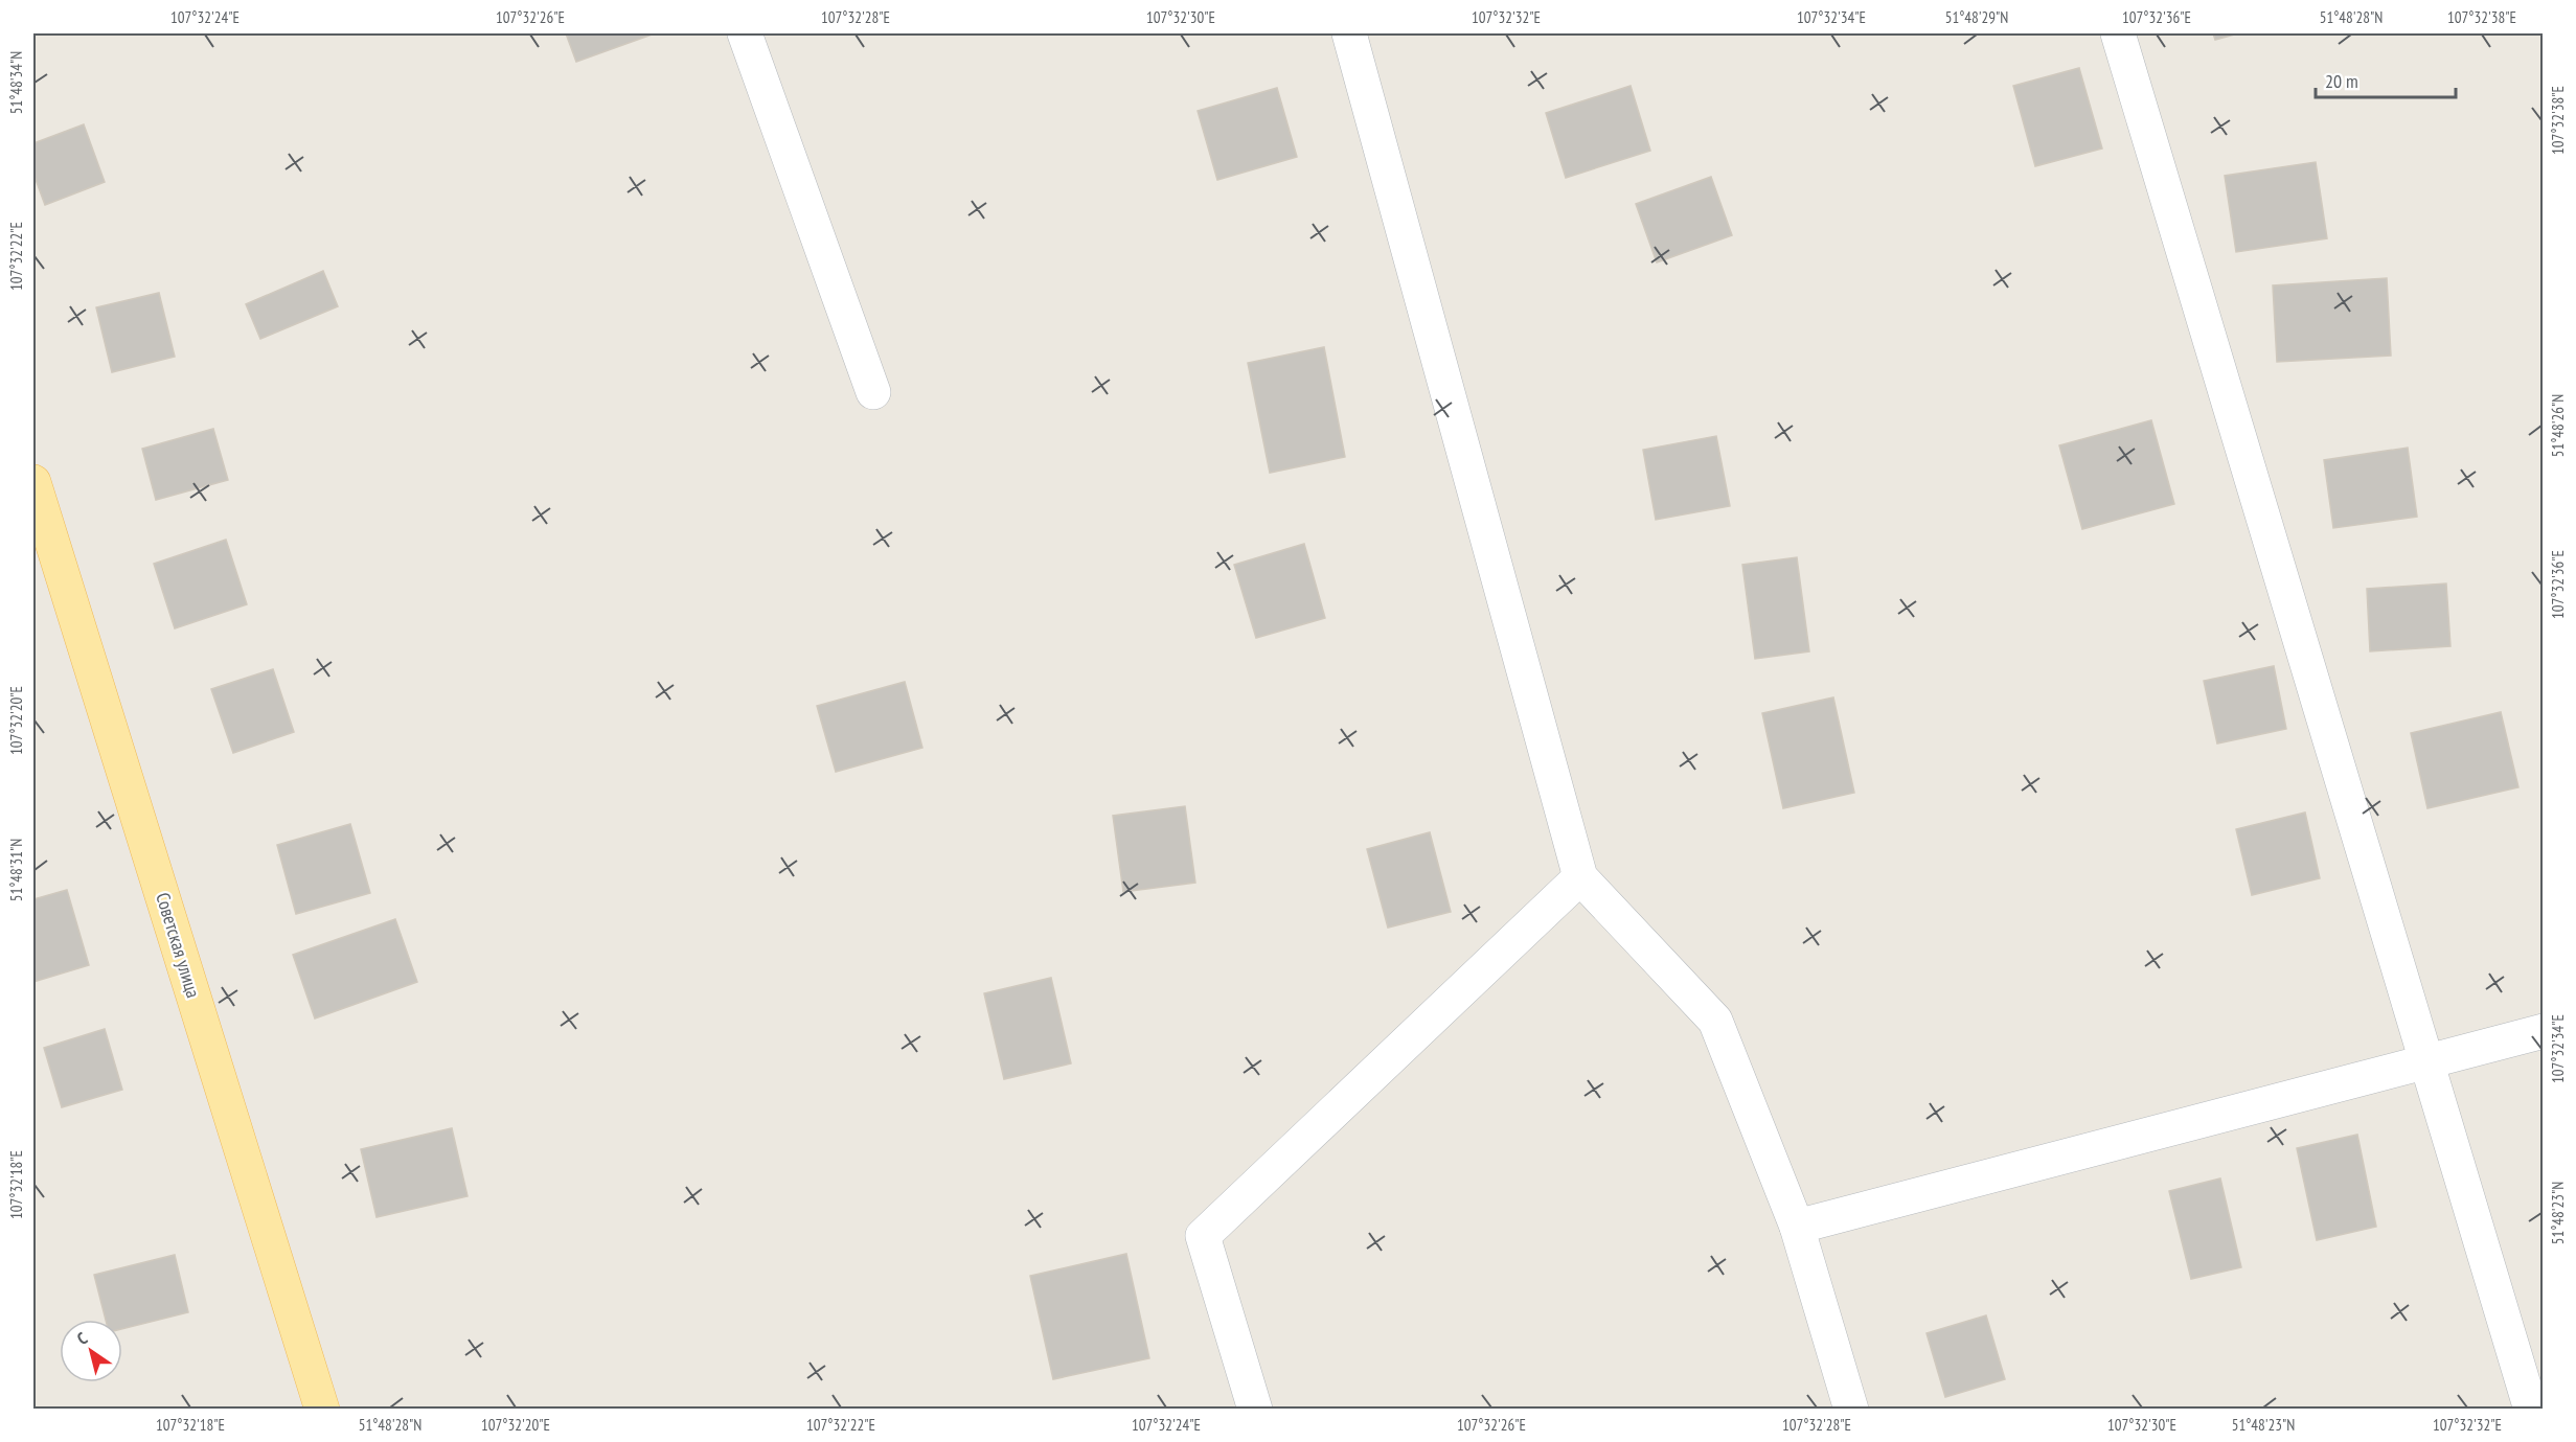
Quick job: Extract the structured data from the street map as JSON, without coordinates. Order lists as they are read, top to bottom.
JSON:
{
  "streets": {
    "main road": ["Советская улица"]
  },
  "scale_bar": "20 m",
  "north": "top left",
  "coordinates": [
    "107°32'24\"E",
    "107°32'26\"E",
    "107°32'28\"E",
    "107°32'30\"E",
    "107°32'32\"E",
    "107°32'34\"E",
    "51°48'29\"N",
    "107°32'36\"E",
    "51°48'28\"N",
    "107°32'38\"E",
    "51°48'34\"N",
    "107°32'22\"E",
    "51°48'26\"N",
    "107°32'20\"E",
    "51°48'31\"N",
    "107°32'18\"E",
    "51°48'23\"N"
  ]
}
